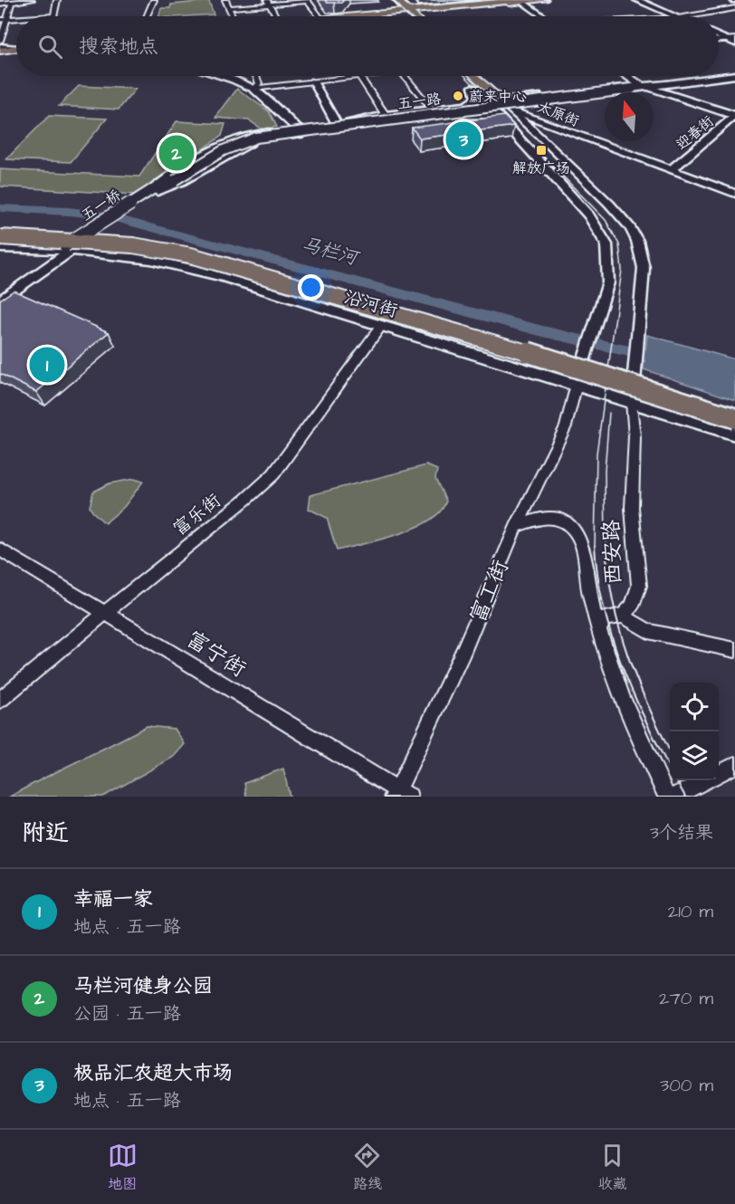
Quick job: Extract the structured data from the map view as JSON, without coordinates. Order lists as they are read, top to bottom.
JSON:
{
  "streets": {
    "main road": ["五一路", "五一桥", "沿河街"],
    "street": [
      "太原街",
      "迎春街",
      "富乐街",
      "西安路",
      "富工街",
      "富宁街"
    ]
  },
  "crossings": [
    ["五一路", "五一桥"],
    ["太原街", "迎春街"],
    ["五一桥", "沿河街"],
    ["沿河街", "富乐街"],
    ["沿河街", "西安路"],
    ["沿河街", "富工街"],
    ["富乐街", "富宁街"],
    ["富工街", "富宁街"]
  ],
  "water": ["马栏河"],
  "places": {
    "other": ["蔚来中心"],
    "transit": ["解放广场"]
  },
  "north": "top",
  "page": {
    "search": "搜索地点",
    "pins": ["3", "2", "1"],
    "heading": ["附近", "3个结果"],
    "list": [
      {
        "mark": "1",
        "name": "幸福一家",
        "note": "地点 · 五一路",
        "value": "210 m"
      },
      {
        "mark": "2",
        "name": "马栏河健身公园",
        "note": "公园 · 五一路",
        "value": "270 m"
      },
      {
        "mark": "3",
        "name": "极品汇农超大市场",
        "note": "地点 · 五一路",
        "value": "300 m"
      }
    ],
    "nav": ["地图", "路线", "收藏"]
  }
}
